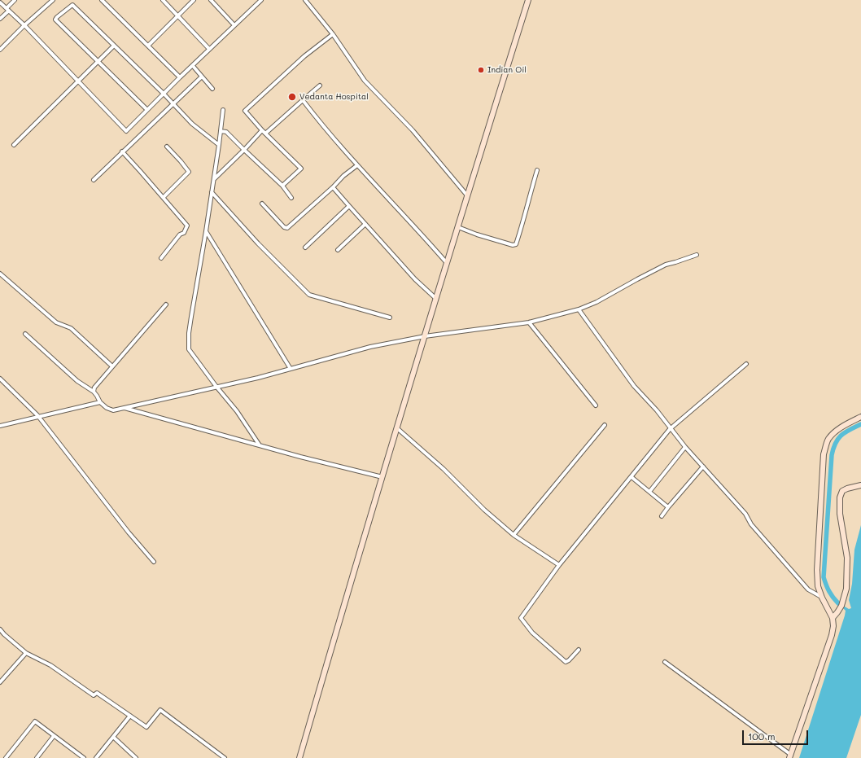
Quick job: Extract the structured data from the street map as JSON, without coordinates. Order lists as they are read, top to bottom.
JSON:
{
  "places": ["Indian Oil", "Vedanta Hospital"],
  "scale_bar": "100 m"
}
